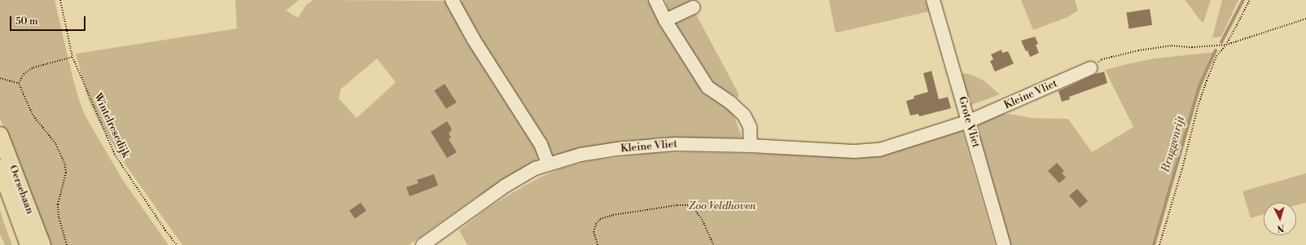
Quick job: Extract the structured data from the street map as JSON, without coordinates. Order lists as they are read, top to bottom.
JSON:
{
  "streets": {
    "main road": ["Oersebaan"],
    "street": ["Kleine Vliet", "Grote Vliet"],
    "path": ["Wintelresedijk"]
  },
  "crossings": [
    ["Kleine Vliet", "Grote Vliet"]
  ],
  "water": ["Bruggenrijt"],
  "parks": ["Zoo Veldhoven"],
  "scale_bar": "50 m",
  "north": "bottom"
}
